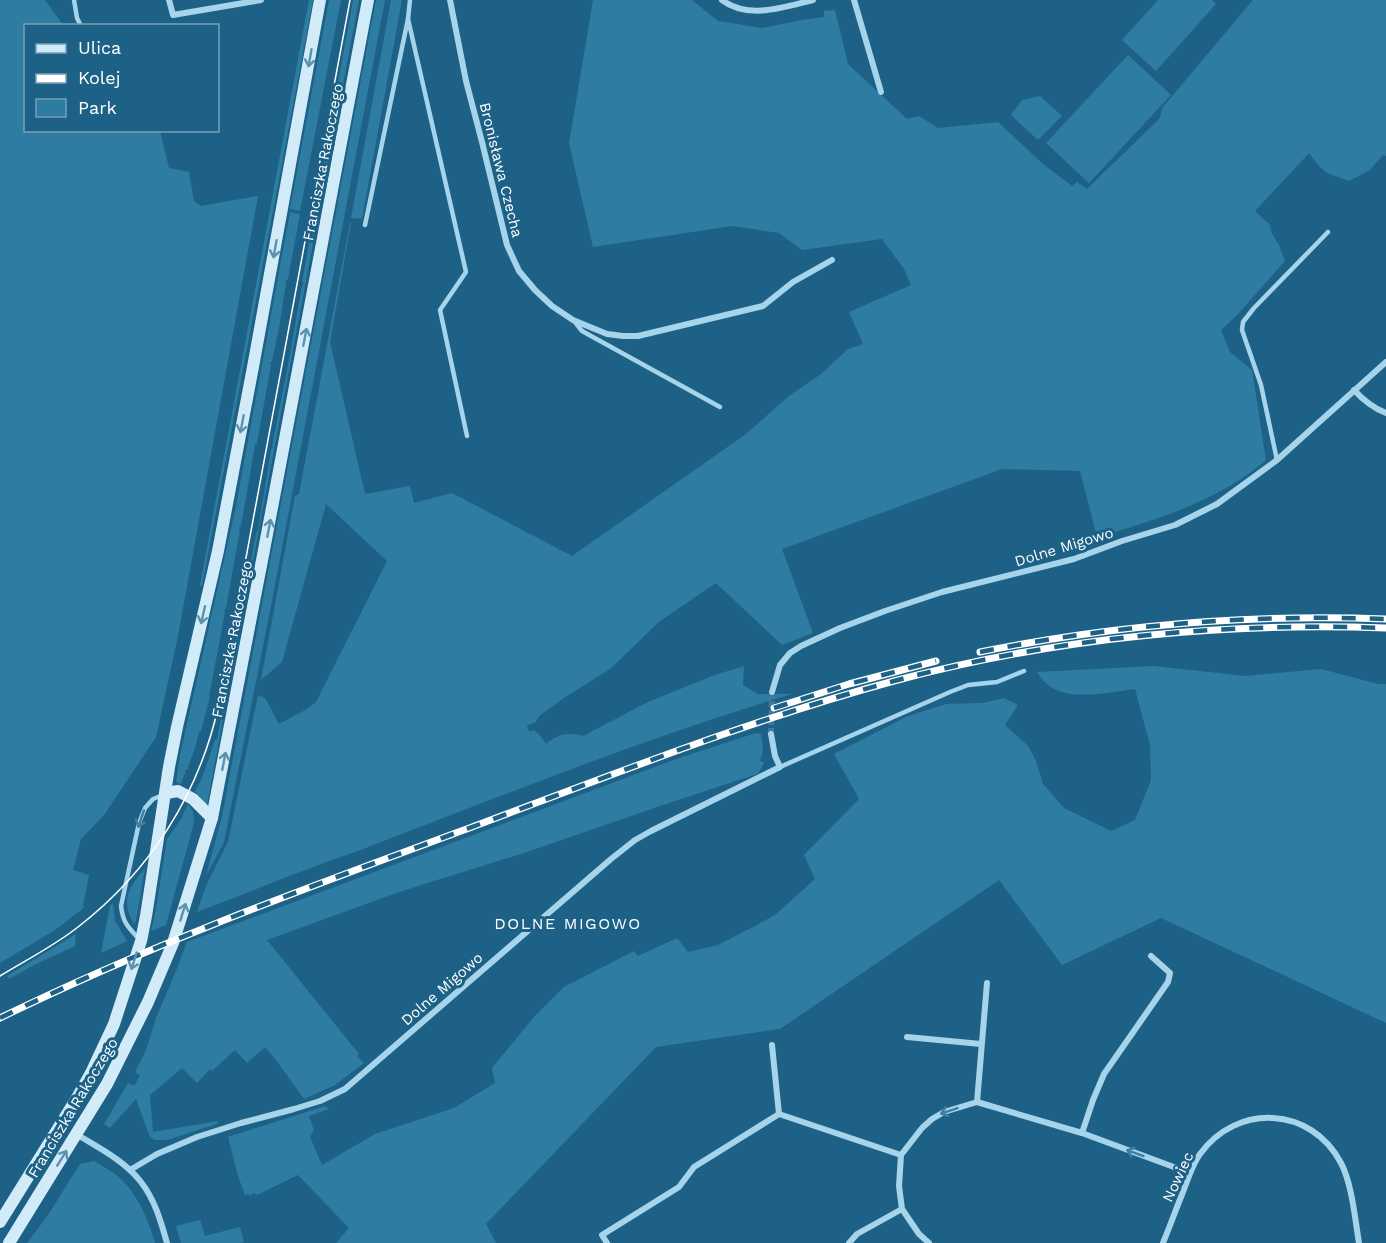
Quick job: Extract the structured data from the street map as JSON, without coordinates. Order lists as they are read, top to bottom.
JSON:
{
  "streets": {
    "main road": ["Franciszka Rakoczego"],
    "street": ["Bronisława Czecha", "Dolne Migowo", "Nowiec"]
  },
  "districts": ["DOLNE MIGOWO"],
  "legend": ["Ulica", "Kolej", "Park"]
}
